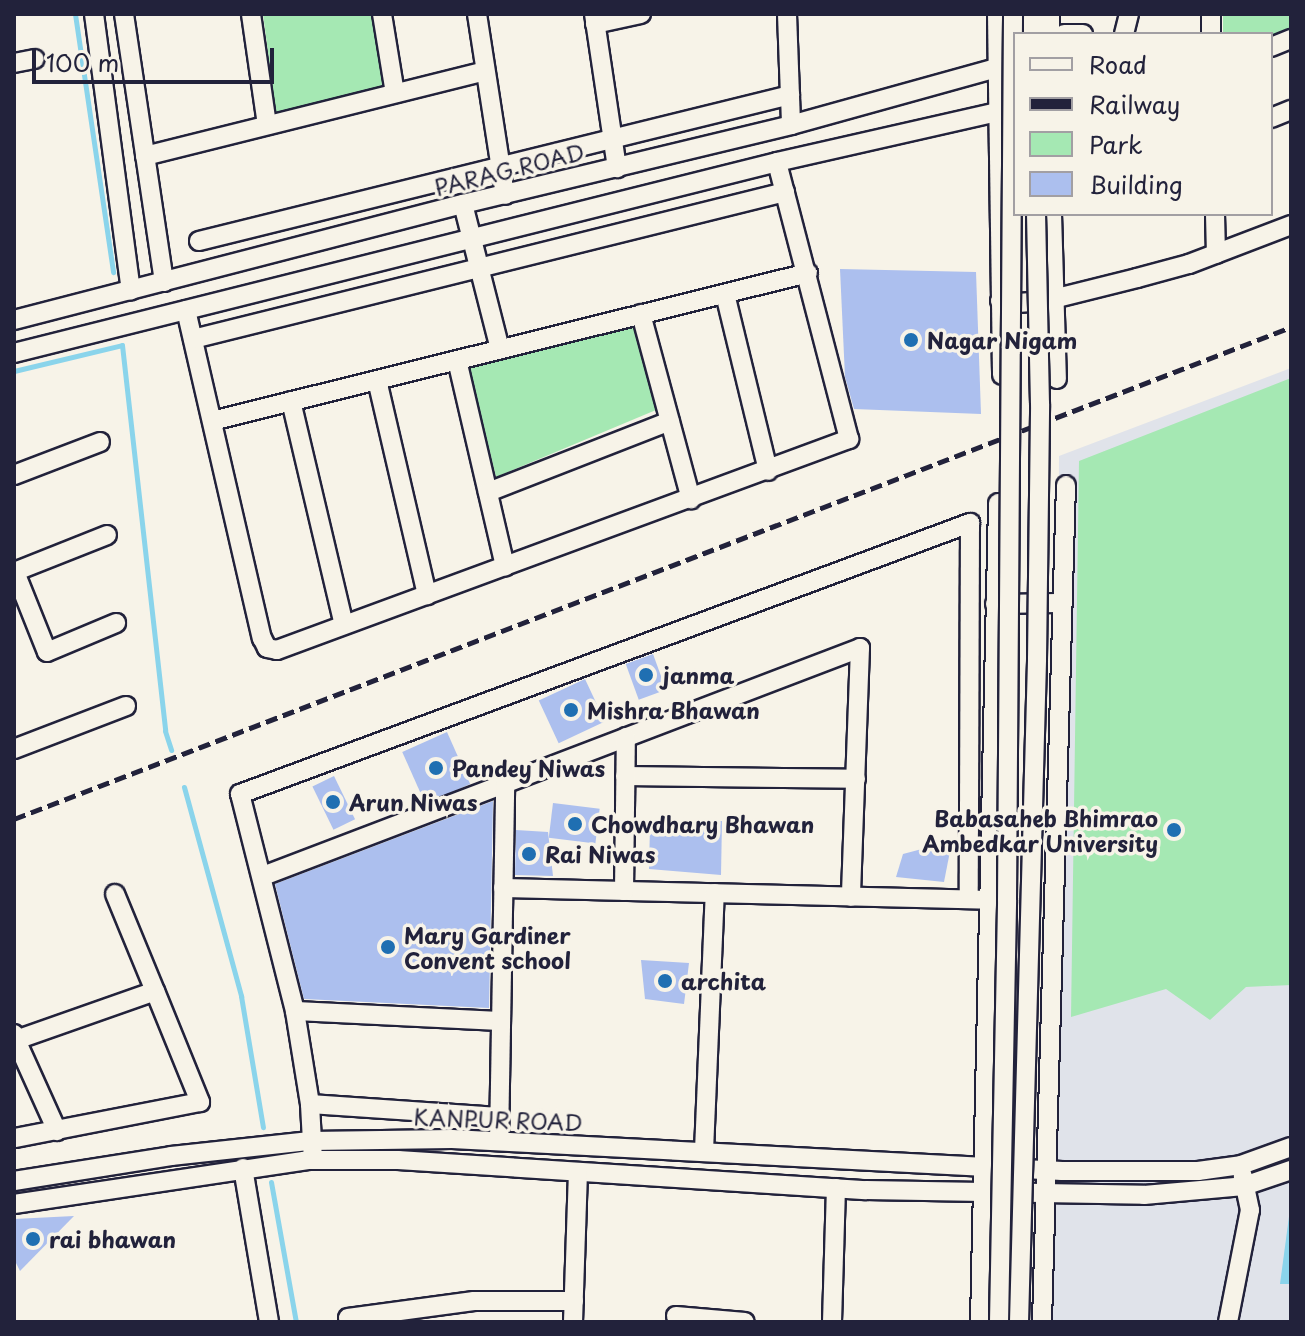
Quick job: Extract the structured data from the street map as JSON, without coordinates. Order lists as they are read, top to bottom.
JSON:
{
  "streets": {
    "street": ["PARAG ROAD", "KANPUR ROAD"]
  },
  "places": [
    "Nagar Nigam",
    "janma",
    "Mishra Bhawan",
    "Pandey Niwas",
    "Arun Niwas",
    "Chowdhary Bhawan",
    "Babasaheb Bhimrao Ambedkar University",
    "Rai Niwas",
    "Mary Gardiner Convent school",
    "archita",
    "rai bhawan"
  ],
  "legend": [
    "Road",
    "Railway",
    "Park",
    "Building"
  ],
  "scale_bar": "100 m"
}
